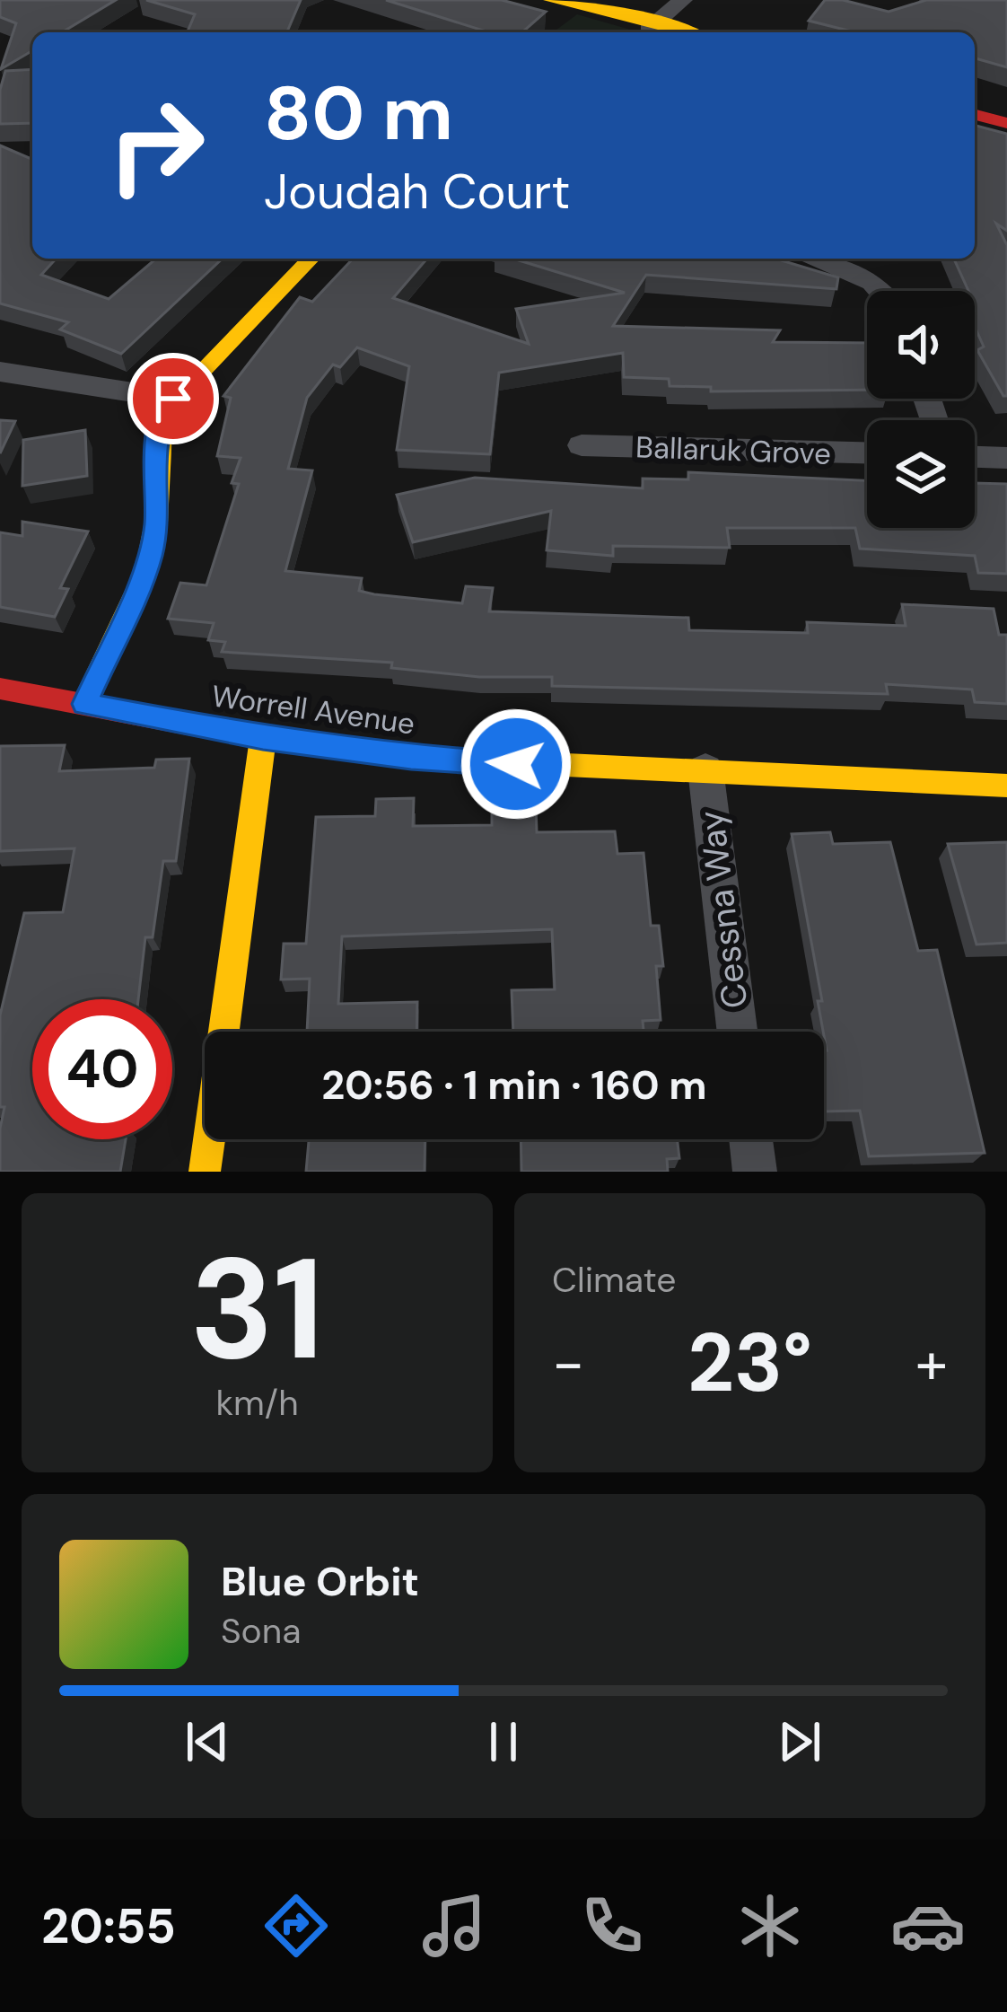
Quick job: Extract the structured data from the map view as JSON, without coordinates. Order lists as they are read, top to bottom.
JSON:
{
  "streets": {
    "street": ["Ballaruk Grove", "Worrell Avenue", "Cessna Way"]
  },
  "crossings": [
    ["Worrell Avenue", "Cessna Way"]
  ],
  "page": {
    "turn": ["80 m", "Joudah Court"],
    "limit": "40",
    "trip": "20:56 · 1 min · 160 m",
    "tile": [
      ["31", "km/h"],
      "Climate"
    ],
    "heat": ["−", "23°", "+"],
    "song": ["Blue Orbit", "Sona"],
    "tabs": "20:55"
  }
}
